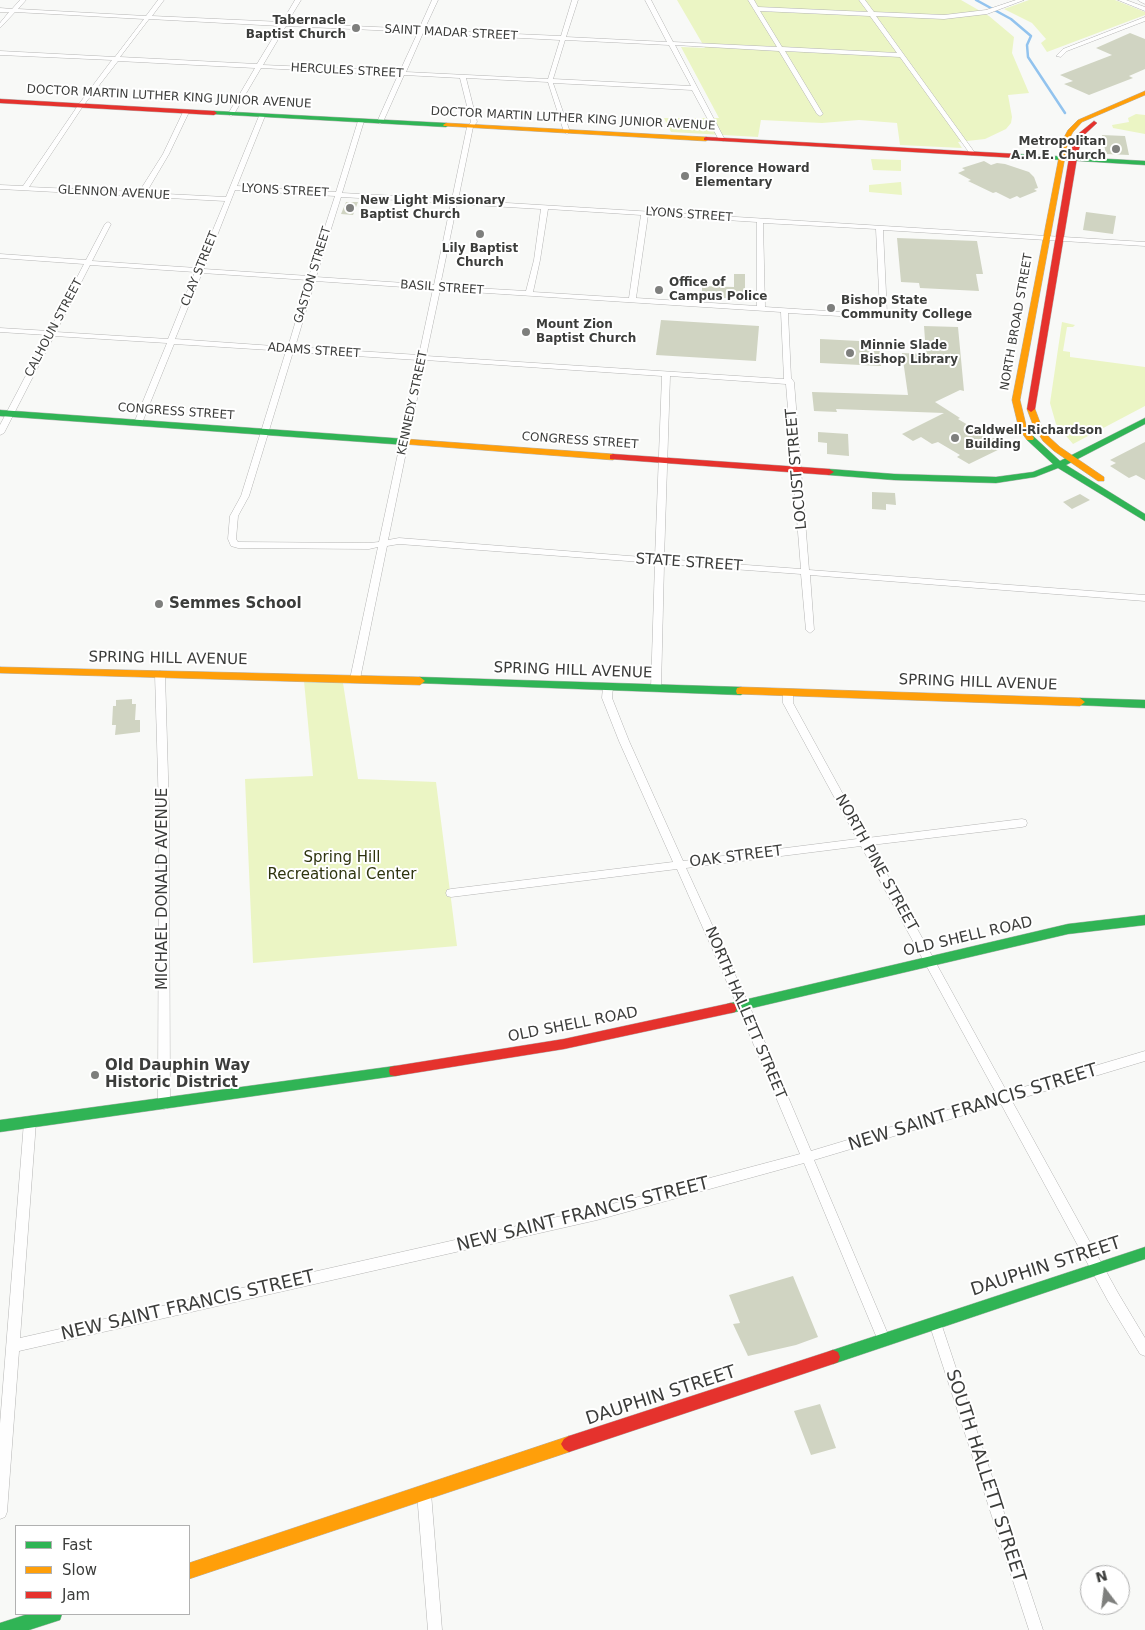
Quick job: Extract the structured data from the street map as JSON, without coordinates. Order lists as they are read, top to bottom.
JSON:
{
  "streets": {
    "main road": [
      "DOCTOR MARTIN LUTHER KING JUNIOR AVENUE",
      "NORTH BROAD STREET",
      "CONGRESS STREET",
      "SPRING HILL AVENUE",
      "OLD SHELL ROAD",
      "DAUPHIN STREET"
    ],
    "street": [
      "SAINT MADAR STREET",
      "HERCULES STREET",
      "LYONS STREET",
      "GLENNON AVENUE",
      "CLAY STREET",
      "GASTON STREET",
      "BASIL STREET",
      "CALHOUN STREET",
      "ADAMS STREET",
      "KENNEDY STREET",
      "LOCUST STREET",
      "STATE STREET",
      "OAK STREET",
      "NORTH PINE STREET",
      "MICHAEL DONALD AVENUE",
      "NORTH HALLETT STREET",
      "NEW SAINT FRANCIS STREET",
      "SOUTH HALLETT STREET"
    ]
  },
  "crossings": [
    ["HERCULES STREET", "KENNEDY STREET"],
    ["DOCTOR MARTIN LUTHER KING JUNIOR AVENUE", "CLAY STREET"],
    ["DOCTOR MARTIN LUTHER KING JUNIOR AVENUE", "GASTON STREET"],
    ["DOCTOR MARTIN LUTHER KING JUNIOR AVENUE", "NORTH BROAD STREET"],
    ["DOCTOR MARTIN LUTHER KING JUNIOR AVENUE", "KENNEDY STREET"],
    ["LYONS STREET", "CLAY STREET"],
    ["LYONS STREET", "GASTON STREET"],
    ["LYONS STREET", "BASIL STREET"],
    ["LYONS STREET", "NORTH BROAD STREET"],
    ["LYONS STREET", "KENNEDY STREET"],
    ["GLENNON AVENUE", "CLAY STREET"],
    ["CLAY STREET", "BASIL STREET"],
    ["CLAY STREET", "ADAMS STREET"],
    ["CLAY STREET", "CONGRESS STREET"],
    ["GASTON STREET", "BASIL STREET"],
    ["GASTON STREET", "ADAMS STREET"],
    ["GASTON STREET", "CONGRESS STREET"],
    ["GASTON STREET", "STATE STREET"],
    ["BASIL STREET", "CALHOUN STREET"],
    ["BASIL STREET", "KENNEDY STREET"],
    ["BASIL STREET", "LOCUST STREET"],
    ["NORTH BROAD STREET", "CONGRESS STREET"],
    ["CALHOUN STREET", "ADAMS STREET"],
    ["CALHOUN STREET", "CONGRESS STREET"],
    ["ADAMS STREET", "KENNEDY STREET"],
    ["KENNEDY STREET", "CONGRESS STREET"],
    ["KENNEDY STREET", "STATE STREET"],
    ["KENNEDY STREET", "SPRING HILL AVENUE"],
    ["CONGRESS STREET", "LOCUST STREET"],
    ["LOCUST STREET", "STATE STREET"],
    ["SPRING HILL AVENUE", "NORTH PINE STREET"],
    ["SPRING HILL AVENUE", "MICHAEL DONALD AVENUE"],
    ["SPRING HILL AVENUE", "NORTH HALLETT STREET"],
    ["OAK STREET", "NORTH PINE STREET"],
    ["OAK STREET", "NORTH HALLETT STREET"],
    ["NORTH PINE STREET", "OLD SHELL ROAD"],
    ["NORTH PINE STREET", "NEW SAINT FRANCIS STREET"],
    ["NORTH PINE STREET", "DAUPHIN STREET"],
    ["MICHAEL DONALD AVENUE", "OLD SHELL ROAD"],
    ["OLD SHELL ROAD", "NORTH HALLETT STREET"],
    ["NORTH HALLETT STREET", "NEW SAINT FRANCIS STREET"],
    ["NORTH HALLETT STREET", "DAUPHIN STREET"],
    ["DAUPHIN STREET", "SOUTH HALLETT STREET"]
  ],
  "parks": ["Spring Hill Recreational Center"],
  "places": [
    "Tabernacle Baptist Church",
    "Metropolitan A.M.E. Church",
    "Florence Howard Elementary",
    "New Light Missionary Baptist Church",
    "Lily Baptist Church",
    "Office of Campus Police",
    "Bishop State Community College",
    "Mount Zion Baptist Church",
    "Minnie Slade Bishop Library",
    "Caldwell-Richardson Building",
    "Semmes School",
    "Old Dauphin Way Historic District"
  ],
  "legend": ["Fast", "Slow", "Jam"],
  "north": "top"
}
